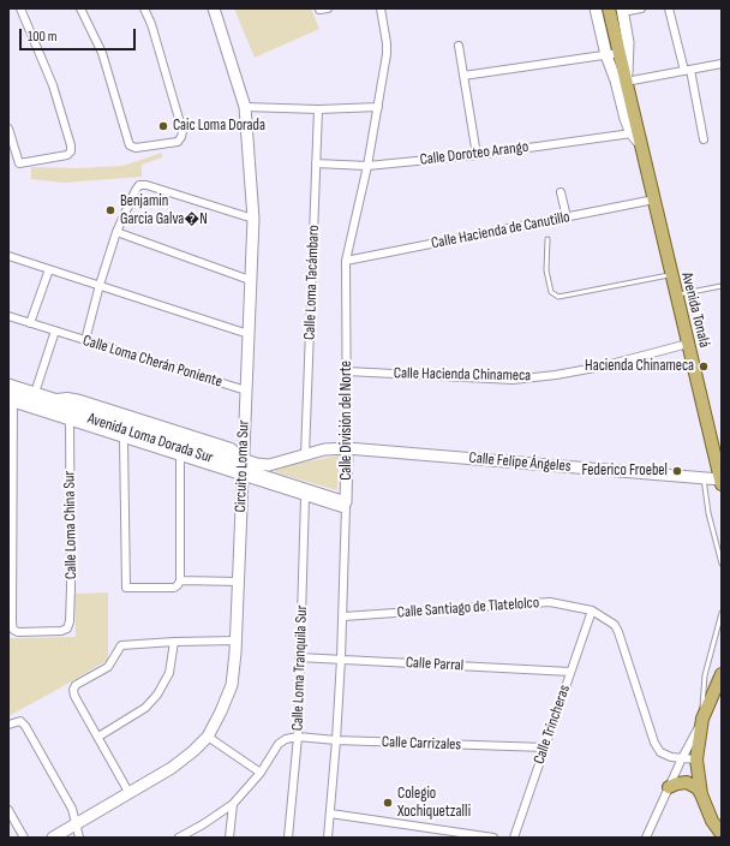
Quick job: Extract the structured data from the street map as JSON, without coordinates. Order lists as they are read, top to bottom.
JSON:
{
  "streets": {
    "main road": ["Avenida Tonalá"],
    "street": [
      "Calle Doroteo Arango",
      "Calle Hacienda de Canutillo",
      "Calle Loma Tacámbaro",
      "Calle Loma Cherán Poniente",
      "Calle Hacienda Chinameca",
      "Calle División del Norte",
      "Avenida Loma Dorada Sur",
      "Calle Felipe Ángeles",
      "Circuito Loma Sur",
      "Calle Loma China Sur",
      "Calle Santiago de Tlatelolco",
      "Calle Parral",
      "Calle Loma Tranquila Sur",
      "Calle Trincheras",
      "Calle Carrizales"
    ]
  },
  "crossings": [
    ["Calle Doroteo Arango", "Calle Loma Tacámbaro"],
    ["Calle Doroteo Arango", "Avenida Tonalá"],
    ["Calle Doroteo Arango", "Calle División del Norte"],
    ["Calle Hacienda de Canutillo", "Avenida Tonalá"],
    ["Calle Hacienda de Canutillo", "Calle División del Norte"],
    ["Calle Loma Tacámbaro", "Avenida Loma Dorada Sur"],
    ["Avenida Tonalá", "Calle Hacienda Chinameca"],
    ["Avenida Tonalá", "Calle Felipe Ángeles"],
    ["Calle Loma Cherán Poniente", "Circuito Loma Sur"],
    ["Calle Hacienda Chinameca", "Calle División del Norte"],
    ["Calle División del Norte", "Avenida Loma Dorada Sur"],
    ["Calle División del Norte", "Calle Felipe Ángeles"],
    ["Calle División del Norte", "Calle Santiago de Tlatelolco"],
    ["Calle División del Norte", "Calle Parral"],
    ["Calle División del Norte", "Calle Carrizales"],
    ["Avenida Loma Dorada Sur", "Calle Felipe Ángeles"],
    ["Avenida Loma Dorada Sur", "Circuito Loma Sur"],
    ["Avenida Loma Dorada Sur", "Calle Loma China Sur"],
    ["Avenida Loma Dorada Sur", "Calle Loma Tranquila Sur"],
    ["Calle Santiago de Tlatelolco", "Calle Trincheras"],
    ["Calle Parral", "Calle Loma Tranquila Sur"],
    ["Calle Parral", "Calle Trincheras"],
    ["Calle Loma Tranquila Sur", "Calle Carrizales"],
    ["Calle Trincheras", "Calle Carrizales"]
  ],
  "places": [
    "Caic Loma Dorada",
    "Benjamin Garcia Galva�N",
    "Hacienda Chinameca",
    "Federico Froebel",
    "Colegio Xochiquetzalli"
  ],
  "scale_bar": "100 m"
}
